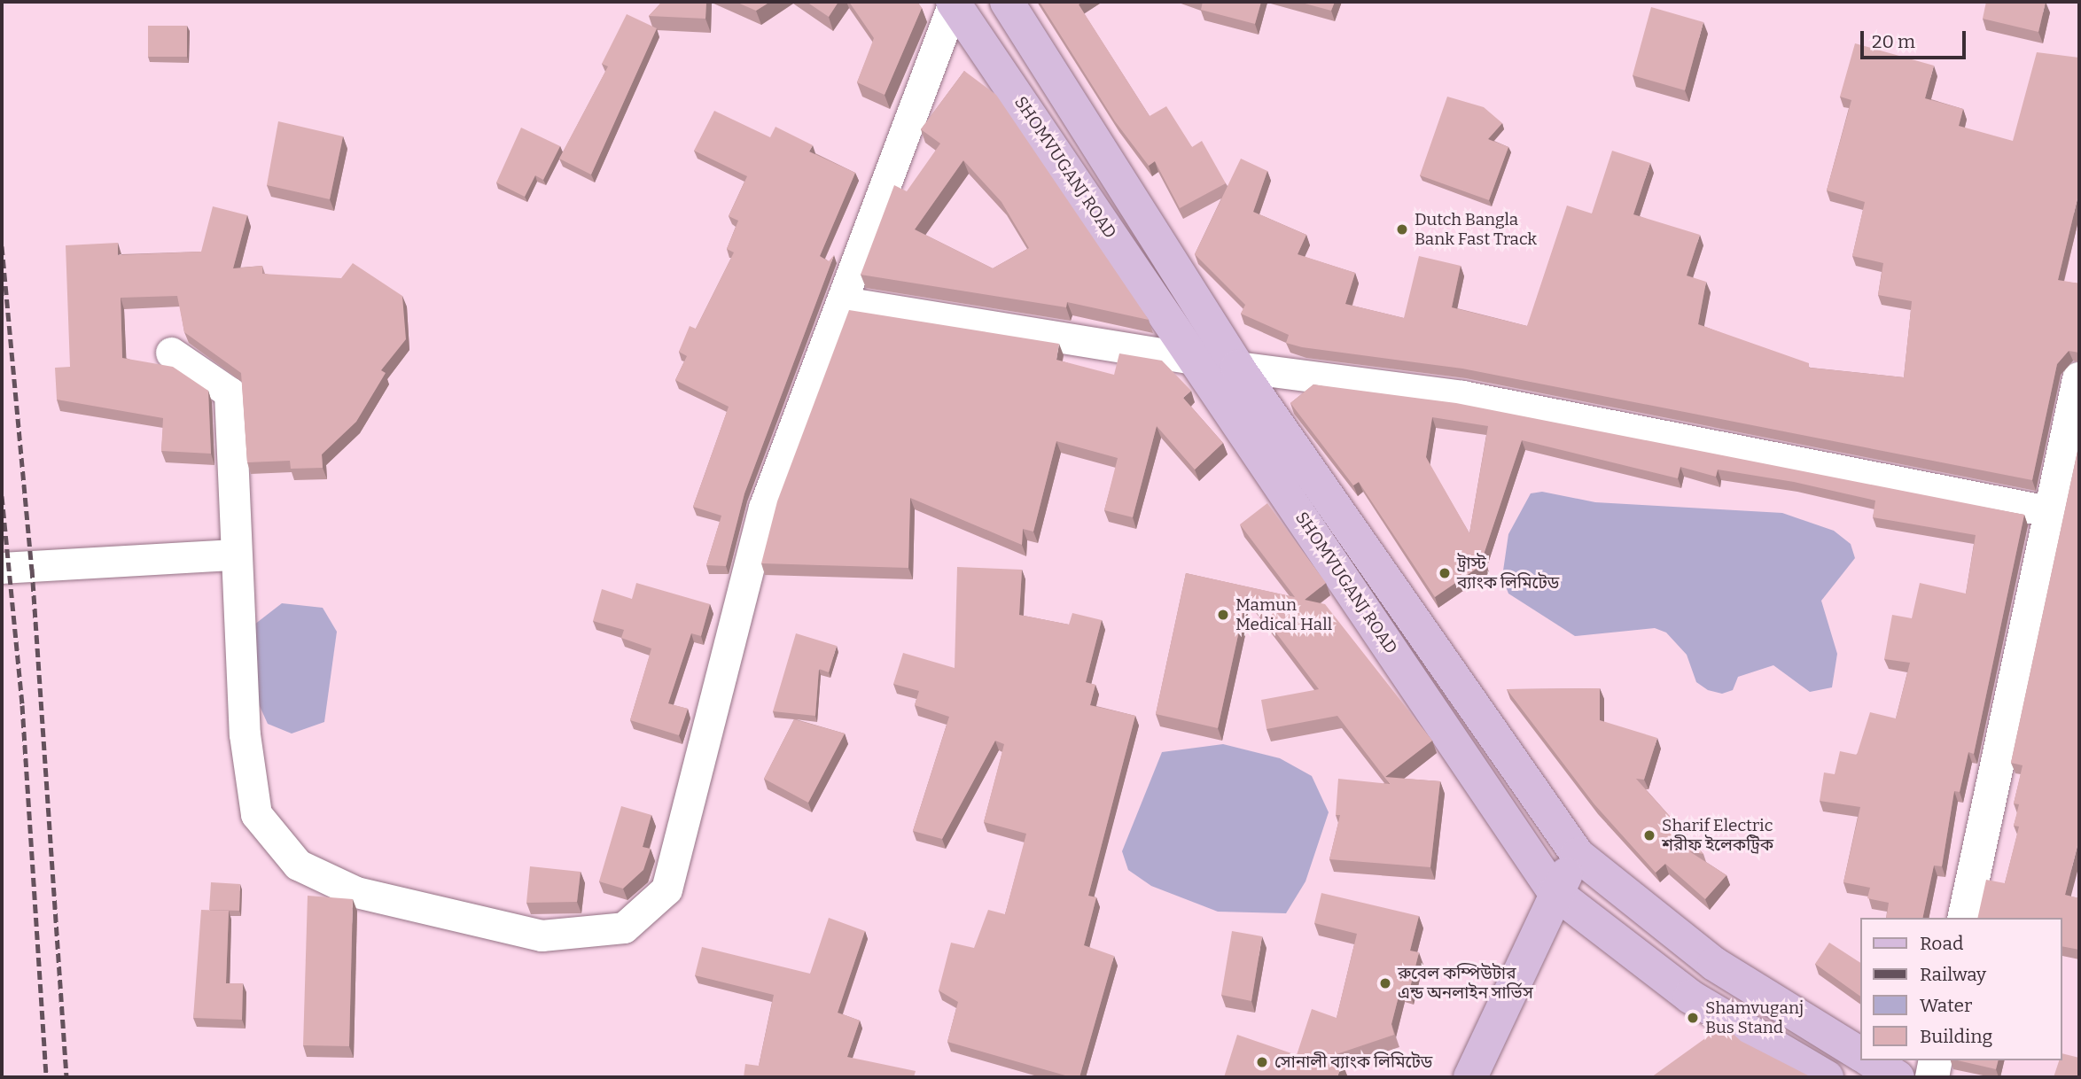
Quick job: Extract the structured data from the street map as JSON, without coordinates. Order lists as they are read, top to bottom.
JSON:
{
  "streets": {
    "main road": ["SHOMVUGANJ ROAD"]
  },
  "places": [
    "Dutch Bangla Bank Fast Track",
    "ট্রাস্ট ব্যাংক লিমিটেড",
    "Mamun Medical Hall",
    "Sharif Electric শরীফ ইলেকট্রিক",
    "রুবেল কম্পিউটার এন্ড অনলাইন সার্ভিস",
    "Shamvuganj Bus Stand",
    "সোনালী ব্যাংক লিমিটেড"
  ],
  "legend": [
    "Road",
    "Railway",
    "Water",
    "Building"
  ],
  "scale_bar": "20 m"
}
